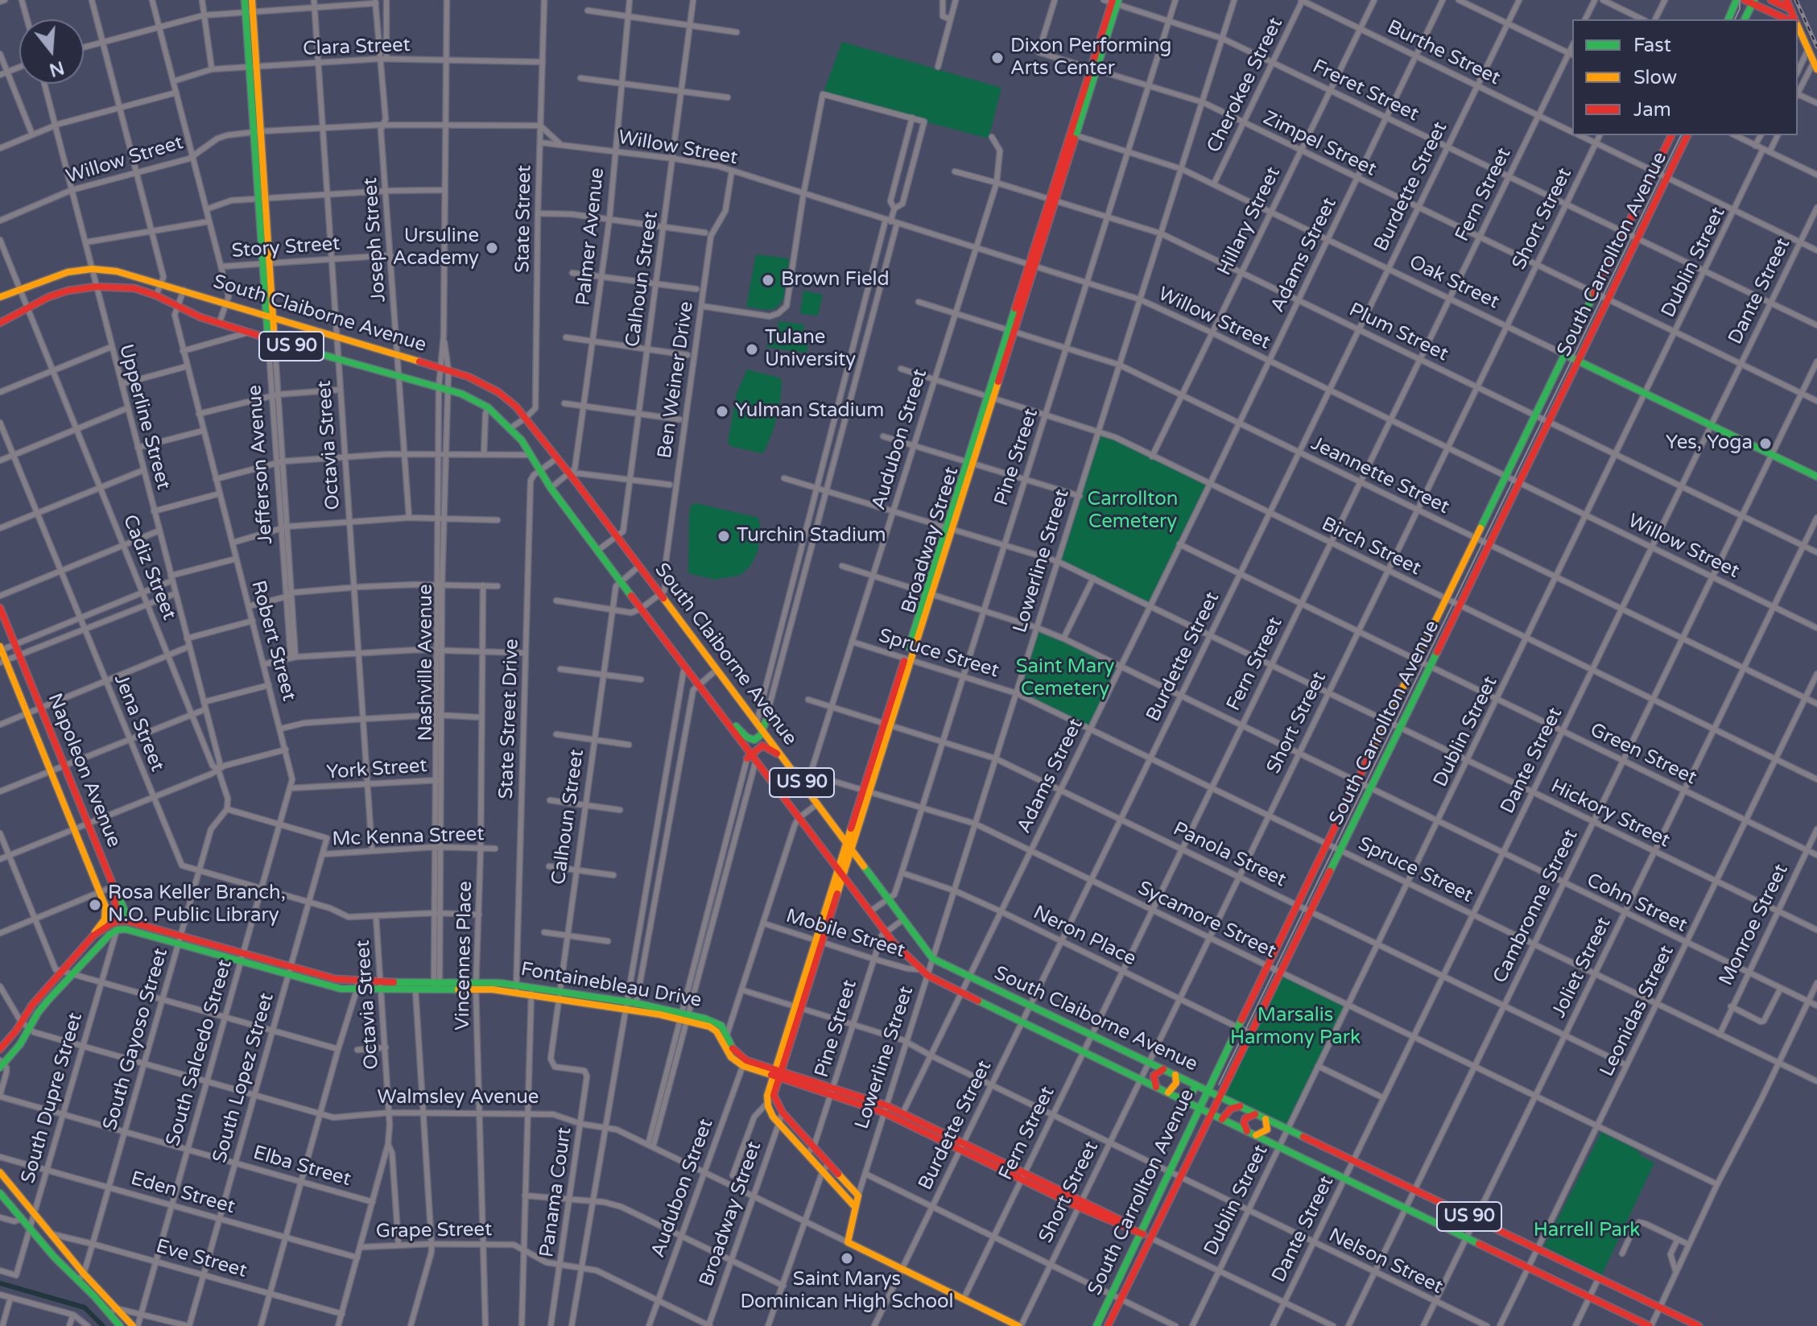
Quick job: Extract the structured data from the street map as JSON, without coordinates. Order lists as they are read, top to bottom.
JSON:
{
  "streets": {
    "main road": [
      "South Carrollton Avenue",
      "Oak Street",
      "South Claiborne Avenue",
      "US 90",
      "Jefferson Avenue",
      "Broadway Street",
      "Lowerline Street",
      "Napoleon Avenue",
      "Fontainebleau Drive",
      "Walmsley Avenue"
    ],
    "street": [
      "Clara Street",
      "Burthe Street",
      "Cherokee Street",
      "Freret Street",
      "Zimpel Street",
      "Willow Street",
      "Burdette Street",
      "Fern Street",
      "State Street",
      "Short Street",
      "Hillary Street",
      "Palmer Avenue",
      "Joseph Street",
      "Story Street",
      "Adams Street",
      "Dublin Street",
      "Calhoun Street",
      "Dante Street",
      "Plum Street",
      "Ben Weiner Drive",
      "Upperline Street",
      "Audubon Street",
      "Octavia Street",
      "Pine Street",
      "Jeannette Street",
      "Birch Street",
      "Cadiz Street",
      "Robert Street",
      "Spruce Street",
      "Nashville Avenue",
      "State Street Drive",
      "Jena Street",
      "Green Street",
      "York Street",
      "Hickory Street",
      "Mc Kenna Street",
      "Panola Street",
      "Cohn Street",
      "Cambronne Street",
      "Sycamore Street",
      "Monroe Street",
      "Mobile Street",
      "Neron Place",
      "Vincennes Place",
      "Joliet Street",
      "Leonidas Street",
      "South Gayoso Street",
      "South Salcedo Street",
      "South Lopez Street",
      "South Dupre Street",
      "Elba Street",
      "Panama Court",
      "Eden Street",
      "Grape Street",
      "Eve Street",
      "Nelson Street"
    ]
  },
  "crossings": [
    ["Clara Street", "State Street"],
    ["Clara Street", "Joseph Street"],
    ["Clara Street", "Octavia Street"],
    ["Clara Street", "Jefferson Avenue"],
    ["Clara Street", "Nashville Avenue"],
    ["Burthe Street", "Cherokee Street"],
    ["Burthe Street", "Burdette Street"],
    ["Burthe Street", "Fern Street"],
    ["Burthe Street", "Short Street"],
    ["Burthe Street", "Hillary Street"],
    ["Burthe Street", "South Carrollton Avenue"],
    ["Burthe Street", "Adams Street"],
    ["Burthe Street", "Dublin Street"],
    ["Burthe Street", "Dante Street"],
    ["Cherokee Street", "Freret Street"],
    ["Cherokee Street", "Zimpel Street"],
    ["Cherokee Street", "Oak Street"],
    ["Freret Street", "Burdette Street"],
    ["Freret Street", "Fern Street"],
    ["Freret Street", "Short Street"],
    ["Freret Street", "Hillary Street"],
    ["Freret Street", "South Carrollton Avenue"],
    ["Freret Street", "Adams Street"],
    ["Freret Street", "Dublin Street"],
    ["Freret Street", "Dante Street"],
    ["Freret Street", "Pine Street"],
    ["Freret Street", "Broadway Street"],
    ["Freret Street", "Lowerline Street"],
    ["Zimpel Street", "Burdette Street"],
    ["Zimpel Street", "Fern Street"],
    ["Zimpel Street", "Short Street"],
    ["Zimpel Street", "Hillary Street"],
    ["Zimpel Street", "South Carrollton Avenue"],
    ["Zimpel Street", "Adams Street"],
    ["Zimpel Street", "Pine Street"],
    ["Zimpel Street", "Broadway Street"],
    ["Zimpel Street", "Lowerline Street"],
    ["Willow Street", "Burdette Street"],
    ["Willow Street", "Fern Street"],
    ["Willow Street", "State Street"],
    ["Willow Street", "Short Street"],
    ["Willow Street", "Hillary Street"],
    ["Willow Street", "Palmer Avenue"],
    ["Willow Street", "Joseph Street"],
    ["Willow Street", "South Carrollton Avenue"],
    ["Willow Street", "Adams Street"],
    ["Willow Street", "Dublin Street"],
    ["Willow Street", "Calhoun Street"],
    ["Willow Street", "Dante Street"],
    ["Willow Street", "Ben Weiner Drive"],
    ["Willow Street", "Upperline Street"],
    ["Willow Street", "Audubon Street"],
    ["Willow Street", "Octavia Street"],
    ["Willow Street", "Pine Street"],
    ["Willow Street", "Jefferson Avenue"],
    ["Willow Street", "Broadway Street"],
    ["Willow Street", "Lowerline Street"],
    ["Willow Street", "Nashville Avenue"],
    ["Willow Street", "Cambronne Street"],
    ["Willow Street", "Joliet Street"],
    ["Burdette Street", "Oak Street"],
    ["Burdette Street", "South Claiborne Avenue"],
    ["Burdette Street", "Plum Street"],
    ["Burdette Street", "Jeannette Street"],
    ["Burdette Street", "Birch Street"],
    ["Burdette Street", "Spruce Street"],
    ["Burdette Street", "Green Street"],
    ["Burdette Street", "Hickory Street"],
    ["Burdette Street", "Panola Street"],
    ["Burdette Street", "Cohn Street"],
    ["Burdette Street", "Sycamore Street"],
    ["Burdette Street", "Neron Place"],
    ["Burdette Street", "Walmsley Avenue"],
    ["Burdette Street", "Nelson Street"],
    ["Fern Street", "Oak Street"],
    ["Fern Street", "South Claiborne Avenue"],
    ["Fern Street", "Plum Street"],
    ["Fern Street", "Jeannette Street"],
    ["Fern Street", "Birch Street"],
    ["Fern Street", "Spruce Street"],
    ["Fern Street", "Green Street"],
    ["Fern Street", "Hickory Street"],
    ["Fern Street", "Panola Street"],
    ["Fern Street", "Cohn Street"],
    ["Fern Street", "Sycamore Street"],
    ["Fern Street", "Neron Place"],
    ["Fern Street", "Walmsley Avenue"],
    ["Fern Street", "Nelson Street"],
    ["State Street", "South Claiborne Avenue"],
    ["Short Street", "Oak Street"],
    ["Short Street", "South Claiborne Avenue"],
    ["Short Street", "Plum Street"],
    ["Short Street", "Jeannette Street"],
    ["Short Street", "Birch Street"],
    ["Short Street", "Spruce Street"],
    ["Short Street", "Green Street"],
    ["Short Street", "Hickory Street"],
    ["Short Street", "Panola Street"],
    ["Short Street", "Cohn Street"],
    ["Short Street", "Sycamore Street"],
    ["Short Street", "Neron Place"],
    ["Short Street", "Walmsley Avenue"],
    ["Short Street", "Nelson Street"],
    ["Hillary Street", "Oak Street"],
    ["Hillary Street", "Plum Street"],
    ["Hillary Street", "Jeannette Street"],
    ["Hillary Street", "Birch Street"],
    ["Palmer Avenue", "South Claiborne Avenue"],
    ["Joseph Street", "Story Street"],
    ["Joseph Street", "South Claiborne Avenue"],
    ["Story Street", "Octavia Street"],
    ["Story Street", "Jefferson Avenue"],
    ["South Carrollton Avenue", "Oak Street"],
    ["South Carrollton Avenue", "South Claiborne Avenue"],
    ["South Carrollton Avenue", "Plum Street"],
    ["South Carrollton Avenue", "Jeannette Street"],
    ["South Carrollton Avenue", "Birch Street"],
    ["South Carrollton Avenue", "Spruce Street"],
    ["South Carrollton Avenue", "Green Street"],
    ["South Carrollton Avenue", "Hickory Street"],
    ["South Carrollton Avenue", "Panola Street"],
    ["South Carrollton Avenue", "Cohn Street"],
    ["South Carrollton Avenue", "Sycamore Street"],
    ["South Carrollton Avenue", "Neron Place"],
    ["South Carrollton Avenue", "Nelson Street"],
    ["Adams Street", "Oak Street"],
    ["Adams Street", "South Claiborne Avenue"],
    ["Adams Street", "Plum Street"],
    ["Adams Street", "Jeannette Street"],
    ["Adams Street", "Birch Street"],
    ["Adams Street", "Spruce Street"],
    ["Adams Street", "Green Street"],
    ["Adams Street", "Hickory Street"],
    ["Adams Street", "Panola Street"],
    ["Adams Street", "Cohn Street"],
    ["Adams Street", "Sycamore Street"],
    ["Adams Street", "Neron Place"],
    ["Adams Street", "Nelson Street"],
    ["Dublin Street", "Oak Street"],
    ["Dublin Street", "South Claiborne Avenue"],
    ["Dublin Street", "Plum Street"],
    ["Dublin Street", "Jeannette Street"],
    ["Dublin Street", "Birch Street"],
    ["Dublin Street", "Spruce Street"],
    ["Dublin Street", "Green Street"],
    ["Dublin Street", "Hickory Street"],
    ["Dublin Street", "Panola Street"],
    ["Dublin Street", "Cohn Street"],
    ["Dublin Street", "Sycamore Street"],
    ["Dublin Street", "Nelson Street"],
    ["Calhoun Street", "South Claiborne Avenue"],
    ["Calhoun Street", "Fontainebleau Drive"],
    ["Calhoun Street", "Panama Court"],
    ["Oak Street", "Dante Street"],
    ["Oak Street", "Pine Street"],
    ["Oak Street", "Broadway Street"],
    ["Oak Street", "Lowerline Street"],
    ["Oak Street", "Cambronne Street"],
    ["Dante Street", "South Claiborne Avenue"],
    ["Dante Street", "Plum Street"],
    ["Dante Street", "Jeannette Street"],
    ["Dante Street", "Birch Street"],
    ["Dante Street", "Spruce Street"],
    ["Dante Street", "Green Street"],
    ["Dante Street", "Hickory Street"],
    ["Dante Street", "Panola Street"],
    ["Dante Street", "Cohn Street"],
    ["Dante Street", "Sycamore Street"],
    ["Dante Street", "Nelson Street"],
    ["South Claiborne Avenue", "Ben Weiner Drive"],
    ["South Claiborne Avenue", "Upperline Street"],
    ["South Claiborne Avenue", "Audubon Street"],
    ["South Claiborne Avenue", "Octavia Street"],
    ["South Claiborne Avenue", "Pine Street"],
    ["South Claiborne Avenue", "Jefferson Avenue"],
    ["South Claiborne Avenue", "Broadway Street"],
    ["South Claiborne Avenue", "Lowerline Street"],
    ["South Claiborne Avenue", "Cadiz Street"],
    ["South Claiborne Avenue", "Robert Street"],
    ["South Claiborne Avenue", "Nashville Avenue"],
    ["South Claiborne Avenue", "State Street Drive"],
    ["South Claiborne Avenue", "Cambronne Street"],
    ["South Claiborne Avenue", "Sycamore Street"],
    ["South Claiborne Avenue", "Mobile Street"],
    ["South Claiborne Avenue", "Joliet Street"],
    ["South Claiborne Avenue", "Leonidas Street"],
    ["Plum Street", "Audubon Street"],
    ["Plum Street", "Pine Street"],
    ["Plum Street", "Broadway Street"],
    ["Plum Street", "Lowerline Street"],
    ["Plum Street", "Cambronne Street"],
    ["Plum Street", "Joliet Street"],
    ["Upperline Street", "Cadiz Street"],
    ["Audubon Street", "Jeannette Street"],
    ["Audubon Street", "Birch Street"],
    ["Audubon Street", "Spruce Street"],
    ["Audubon Street", "Hickory Street"],
    ["Audubon Street", "Panola Street"],
    ["Audubon Street", "Cohn Street"],
    ["Audubon Street", "Sycamore Street"],
    ["Audubon Street", "Fontainebleau Drive"],
    ["Audubon Street", "Walmsley Avenue"],
    ["Audubon Street", "Grape Street"],
    ["Octavia Street", "Jena Street"],
    ["Octavia Street", "York Street"],
    ["Octavia Street", "Mc Kenna Street"],
    ["Octavia Street", "Fontainebleau Drive"],
    ["Octavia Street", "Walmsley Avenue"],
    ["Octavia Street", "Grape Street"],
    ["Pine Street", "Jeannette Street"],
    ["Pine Street", "Birch Street"],
    ["Pine Street", "Spruce Street"],
    ["Pine Street", "Hickory Street"],
    ["Pine Street", "Panola Street"],
    ["Pine Street", "Cohn Street"],
    ["Pine Street", "Sycamore Street"],
    ["Pine Street", "Mobile Street"],
    ["Pine Street", "Neron Place"],
    ["Pine Street", "Nelson Street"],
    ["Jeannette Street", "Broadway Street"],
    ["Jeannette Street", "Lowerline Street"],
    ["Jeannette Street", "Cambronne Street"],
    ["Jeannette Street", "Joliet Street"],
    ["Jeannette Street", "Leonidas Street"],
    ["Broadway Street", "Birch Street"],
    ["Broadway Street", "Spruce Street"],
    ["Broadway Street", "Hickory Street"],
    ["Broadway Street", "Panola Street"],
    ["Broadway Street", "Cohn Street"],
    ["Broadway Street", "Sycamore Street"],
    ["Broadway Street", "Mobile Street"],
    ["Broadway Street", "Walmsley Avenue"],
    ["Broadway Street", "Grape Street"],
    ["Broadway Street", "Nelson Street"],
    ["Birch Street", "Lowerline Street"],
    ["Birch Street", "Cambronne Street"],
    ["Birch Street", "Joliet Street"],
    ["Birch Street", "Leonidas Street"],
    ["Lowerline Street", "Spruce Street"],
    ["Lowerline Street", "Hickory Street"],
    ["Lowerline Street", "Panola Street"],
    ["Lowerline Street", "Cohn Street"],
    ["Lowerline Street", "Sycamore Street"],
    ["Lowerline Street", "Neron Place"],
    ["Lowerline Street", "Walmsley Avenue"],
    ["Lowerline Street", "Nelson Street"],
    ["Cadiz Street", "South Gayoso Street"],
    ["Robert Street", "York Street"],
    ["Robert Street", "South Salcedo Street"],
    ["Spruce Street", "Cambronne Street"],
    ["Spruce Street", "Monroe Street"],
    ["Spruce Street", "Joliet Street"],
    ["Spruce Street", "Leonidas Street"],
    ["Nashville Avenue", "York Street"],
    ["Nashville Avenue", "Mc Kenna Street"],
    ["Nashville Avenue", "Fontainebleau Drive"],
    ["State Street Drive", "Fontainebleau Drive"],
    ["Jena Street", "South Gayoso Street"],
    ["Jena Street", "South Salcedo Street"],
    ["Jena Street", "South Lopez Street"],
    ["Green Street", "Cambronne Street"],
    ["Green Street", "Monroe Street"],
    ["Green Street", "Joliet Street"],
    ["Green Street", "Leonidas Street"],
    ["York Street", "South Salcedo Street"],
    ["Napoleon Avenue", "Fontainebleau Drive"],
    ["Hickory Street", "Cambronne Street"],
    ["Hickory Street", "Monroe Street"],
    ["Hickory Street", "Joliet Street"],
    ["Hickory Street", "Leonidas Street"],
    ["Mc Kenna Street", "Vincennes Place"],
    ["Mc Kenna Street", "South Lopez Street"],
    ["Panola Street", "Cambronne Street"],
    ["Panola Street", "Joliet Street"],
    ["Panola Street", "Leonidas Street"],
    ["Cohn Street", "Cambronne Street"],
    ["Cohn Street", "Monroe Street"],
    ["Cohn Street", "Joliet Street"],
    ["Cohn Street", "Leonidas Street"],
    ["Cambronne Street", "Sycamore Street"],
    ["Cambronne Street", "Nelson Street"],
    ["Sycamore Street", "Joliet Street"],
    ["Sycamore Street", "Leonidas Street"],
    ["Vincennes Place", "Fontainebleau Drive"],
    ["Vincennes Place", "Walmsley Avenue"],
    ["Vincennes Place", "Grape Street"],
    ["Joliet Street", "Nelson Street"],
    ["Fontainebleau Drive", "South Gayoso Street"],
    ["Fontainebleau Drive", "South Salcedo Street"],
    ["Fontainebleau Drive", "South Lopez Street"],
    ["Fontainebleau Drive", "South Dupre Street"],
    ["South Gayoso Street", "Walmsley Avenue"],
    ["South Gayoso Street", "Elba Street"],
    ["South Gayoso Street", "Eden Street"],
    ["South Gayoso Street", "Eve Street"],
    ["South Salcedo Street", "South Lopez Street"],
    ["South Salcedo Street", "Walmsley Avenue"],
    ["South Salcedo Street", "Elba Street"],
    ["South Salcedo Street", "Eden Street"],
    ["South Salcedo Street", "Eve Street"],
    ["South Lopez Street", "Walmsley Avenue"],
    ["South Lopez Street", "Elba Street"],
    ["South Lopez Street", "Eden Street"],
    ["South Lopez Street", "Eve Street"],
    ["South Dupre Street", "Walmsley Avenue"],
    ["South Dupre Street", "Elba Street"],
    ["South Dupre Street", "Eden Street"],
    ["Walmsley Avenue", "Panama Court"],
    ["Panama Court", "Grape Street"]
  ],
  "parks": [
    "Carrollton Cemetery",
    "Saint Mary Cemetery",
    "Marsalis Harmony Park",
    "Harrell Park"
  ],
  "places": [
    "Dixon Performing Arts Center",
    "Ursuline Academy",
    "Brown Field",
    "Tulane University",
    "Yulman Stadium",
    "Yes, Yoga",
    "Turchin Stadium",
    "Rosa Keller Branch, N.O. Public Library",
    "Saint Marys Dominican High School"
  ],
  "legend": ["Fast", "Slow", "Jam"],
  "north": "bottom"
}
